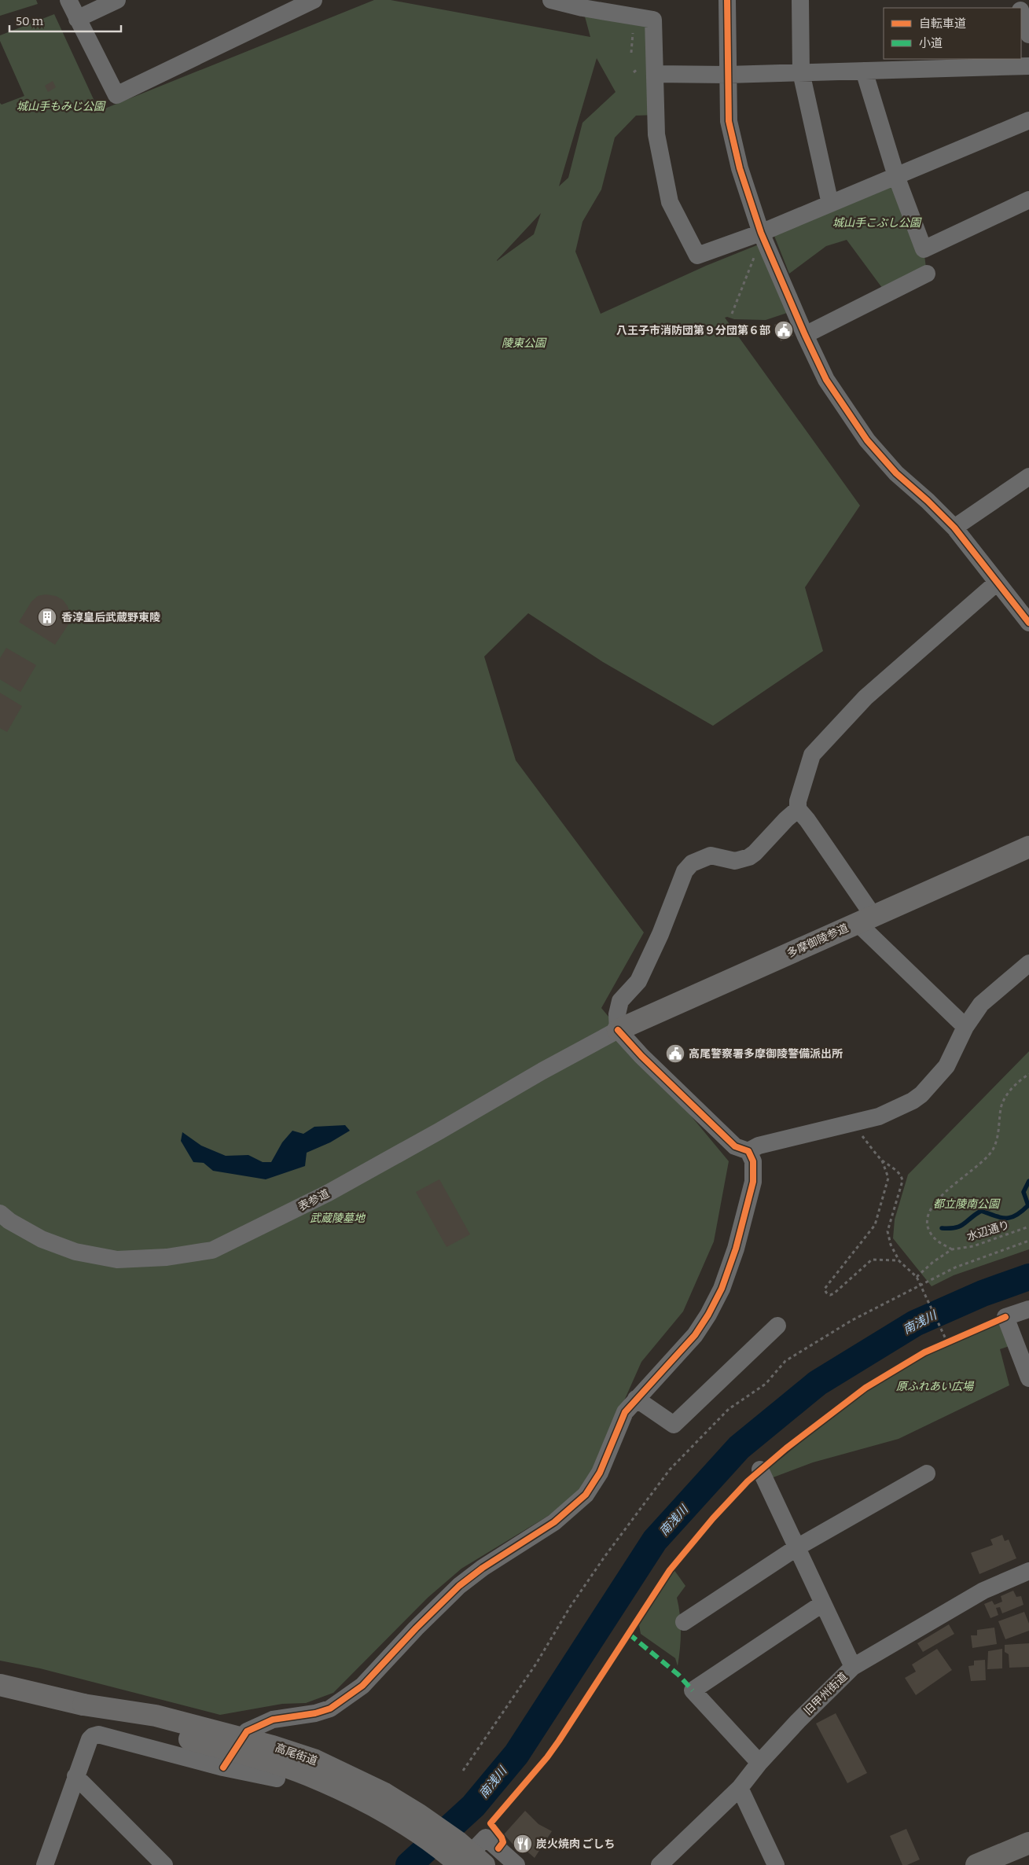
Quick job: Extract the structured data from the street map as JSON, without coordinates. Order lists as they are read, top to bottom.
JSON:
{
  "streets": {
    "main road": ["多摩御陵参道", "高尾街道"],
    "street": ["表参道", "旧甲州街道"],
    "path": ["水辺通り"]
  },
  "crossings": [
    ["多摩御陵参道", "表参道"]
  ],
  "water": ["南浅川"],
  "parks": [
    "城山手もみじ公園",
    "城山手こぶし公園",
    "陵東公園",
    "都立陵南公園",
    "武蔵陵墓地",
    "原ふれあい広場"
  ],
  "places": {
    "public building": ["八王子市消防団第９分団第６部", "高尾警察署多摩御陵警備派出所"],
    "building": ["香淳皇后武蔵野東陵"],
    "restaurant": ["炭火焼肉 ごしち"]
  },
  "legend": ["自転車道", "小道"],
  "scale_bar": "50 m"
}
